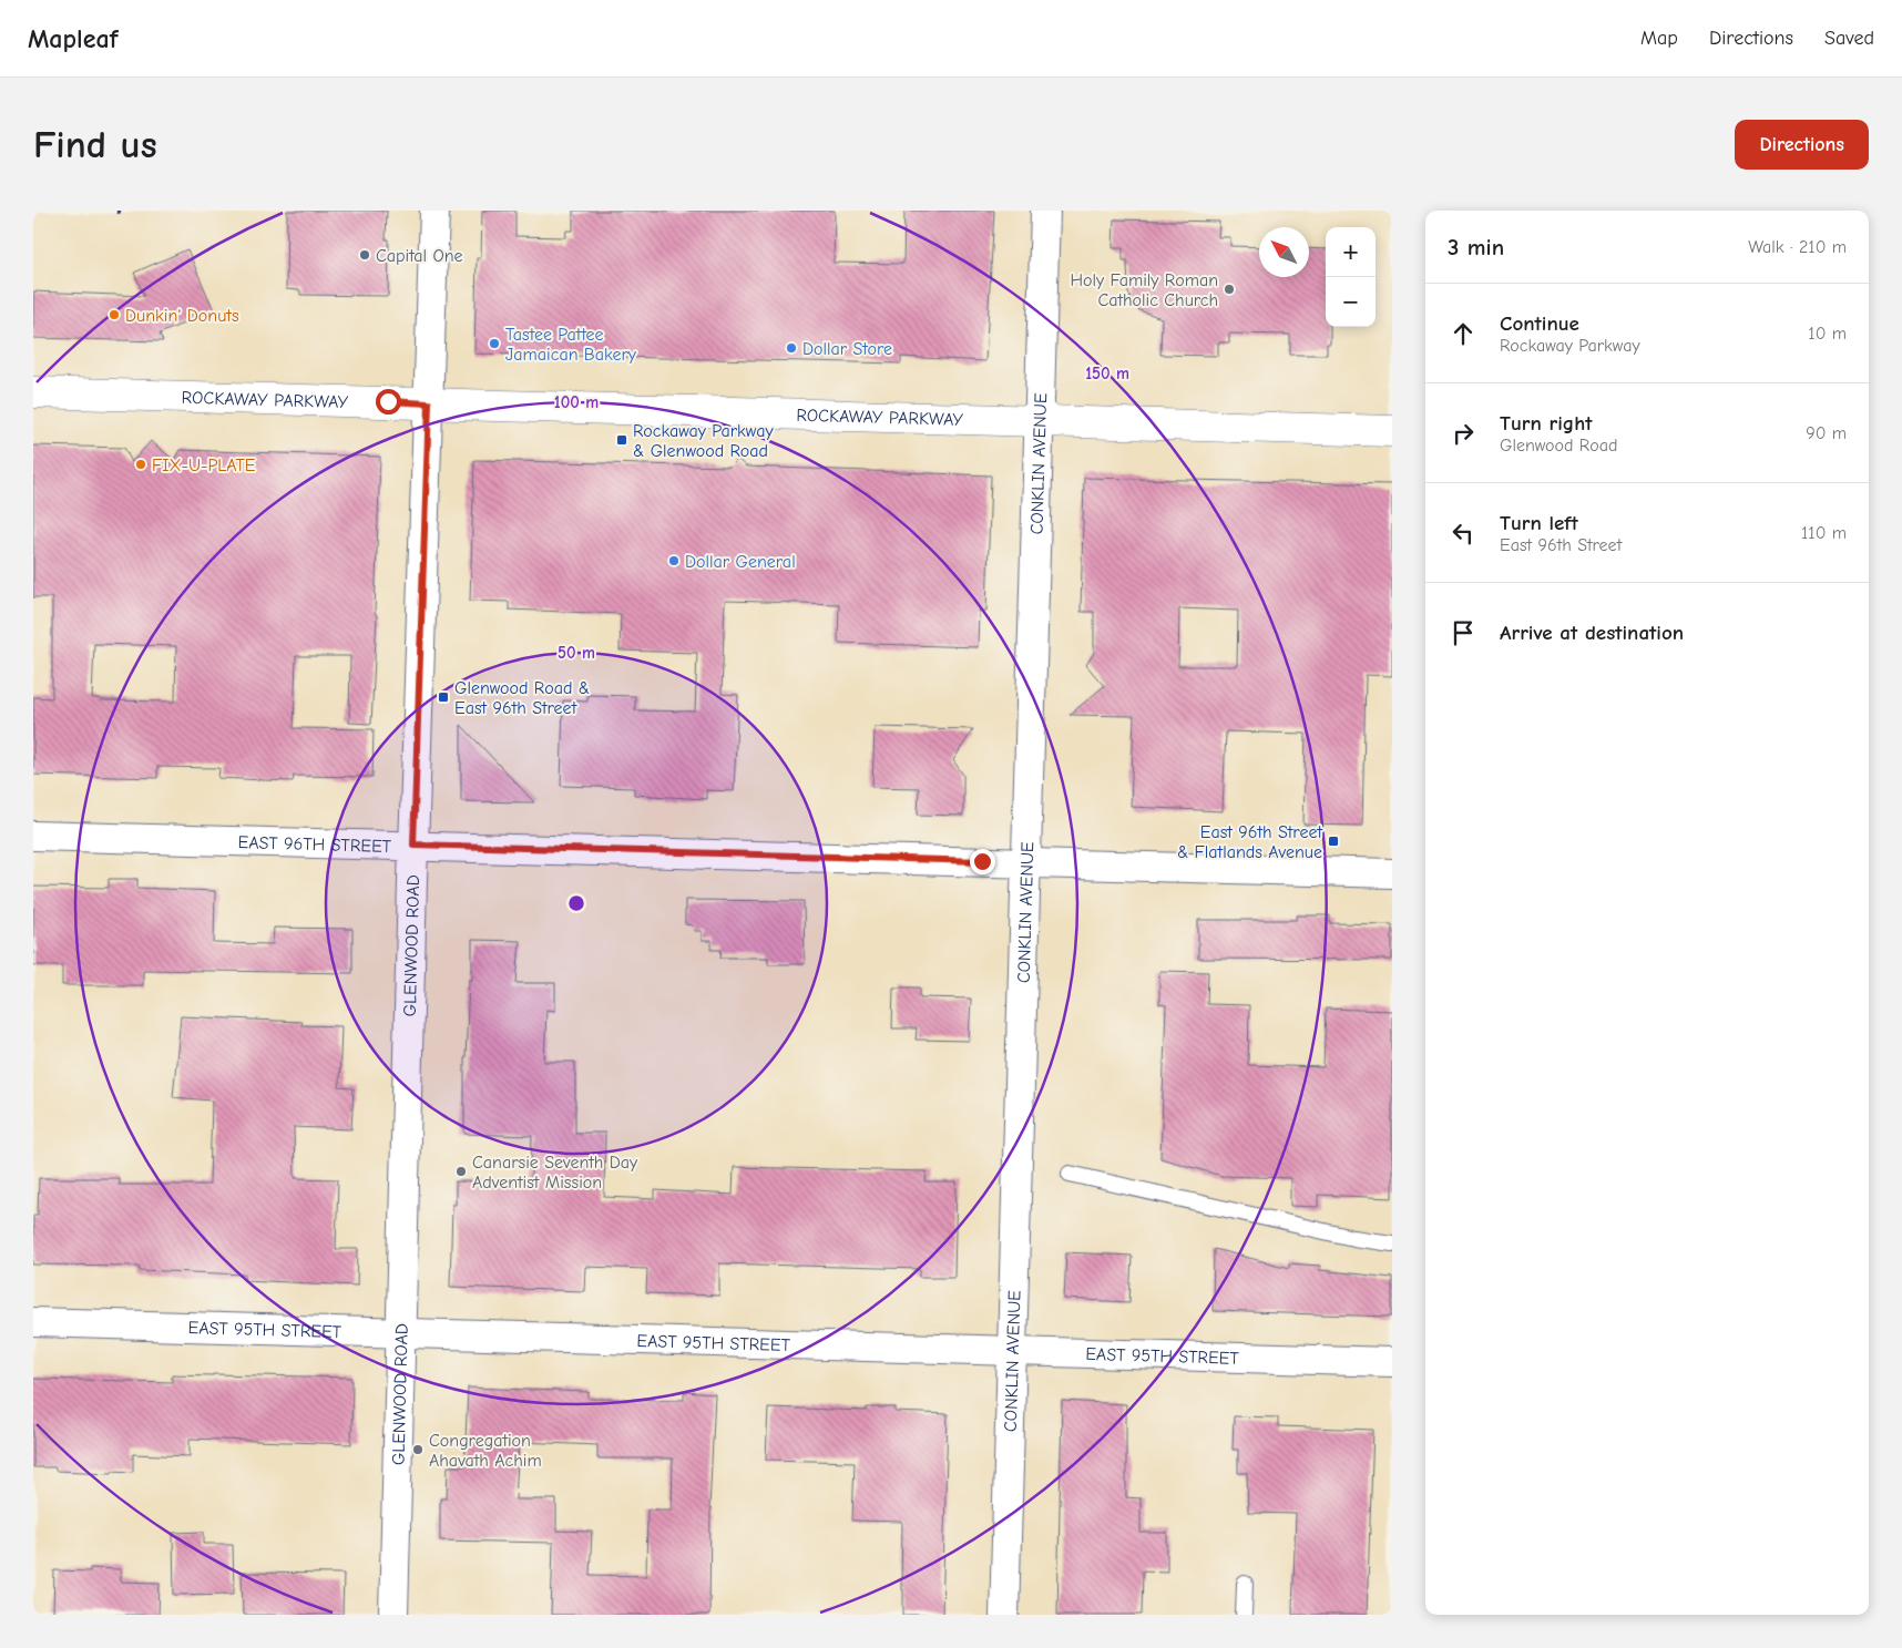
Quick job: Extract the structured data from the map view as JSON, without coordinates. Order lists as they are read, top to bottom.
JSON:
{
  "streets": {
    "street": [
      "ROCKAWAY PARKWAY",
      "CONKLIN AVENUE",
      "EAST 96TH STREET",
      "GLENWOOD ROAD",
      "EAST 95TH STREET"
    ]
  },
  "crossings": [
    ["ROCKAWAY PARKWAY", "CONKLIN AVENUE"],
    ["ROCKAWAY PARKWAY", "GLENWOOD ROAD"],
    ["CONKLIN AVENUE", "EAST 96TH STREET"],
    ["CONKLIN AVENUE", "EAST 95TH STREET"],
    ["EAST 96TH STREET", "GLENWOOD ROAD"],
    ["GLENWOOD ROAD", "EAST 95TH STREET"]
  ],
  "places": {
    "other": [
      "Capital One",
      "Holy Family Roman Catholic Church",
      "Dunkin' Donuts",
      "Tastee Pattee Jamaican Bakery",
      "Dollar Store",
      "FIX-U-PLATE",
      "Dollar General",
      "Canarsie Seventh Day Adventist Mission",
      "Congregation Ahavath Achim"
    ],
    "transit": ["Rockaway Parkway & Glenwood Road", "Glenwood Road & East 96th Street", "East 96th Street & Flatlands Avenue"]
  },
  "north": "top left",
  "page": {
    "header": "Mapleaf",
    "nav": ["Map", "Directions", "Saved"],
    "buttons": "Directions",
    "title": "Find us",
    "heading": ["3 min", "Walk · 210 m"],
    "map_buttons": ["+", "−"],
    "list": [
      ["Continue", "Rockaway Parkway", "10 m"],
      ["Turn right", "Glenwood Road", "90 m"],
      ["Turn left", "East 96th Street", "110 m"],
      "Arrive at destination"
    ]
  },
  "rings": ["150 m", "100 m", "50 m"]
}
